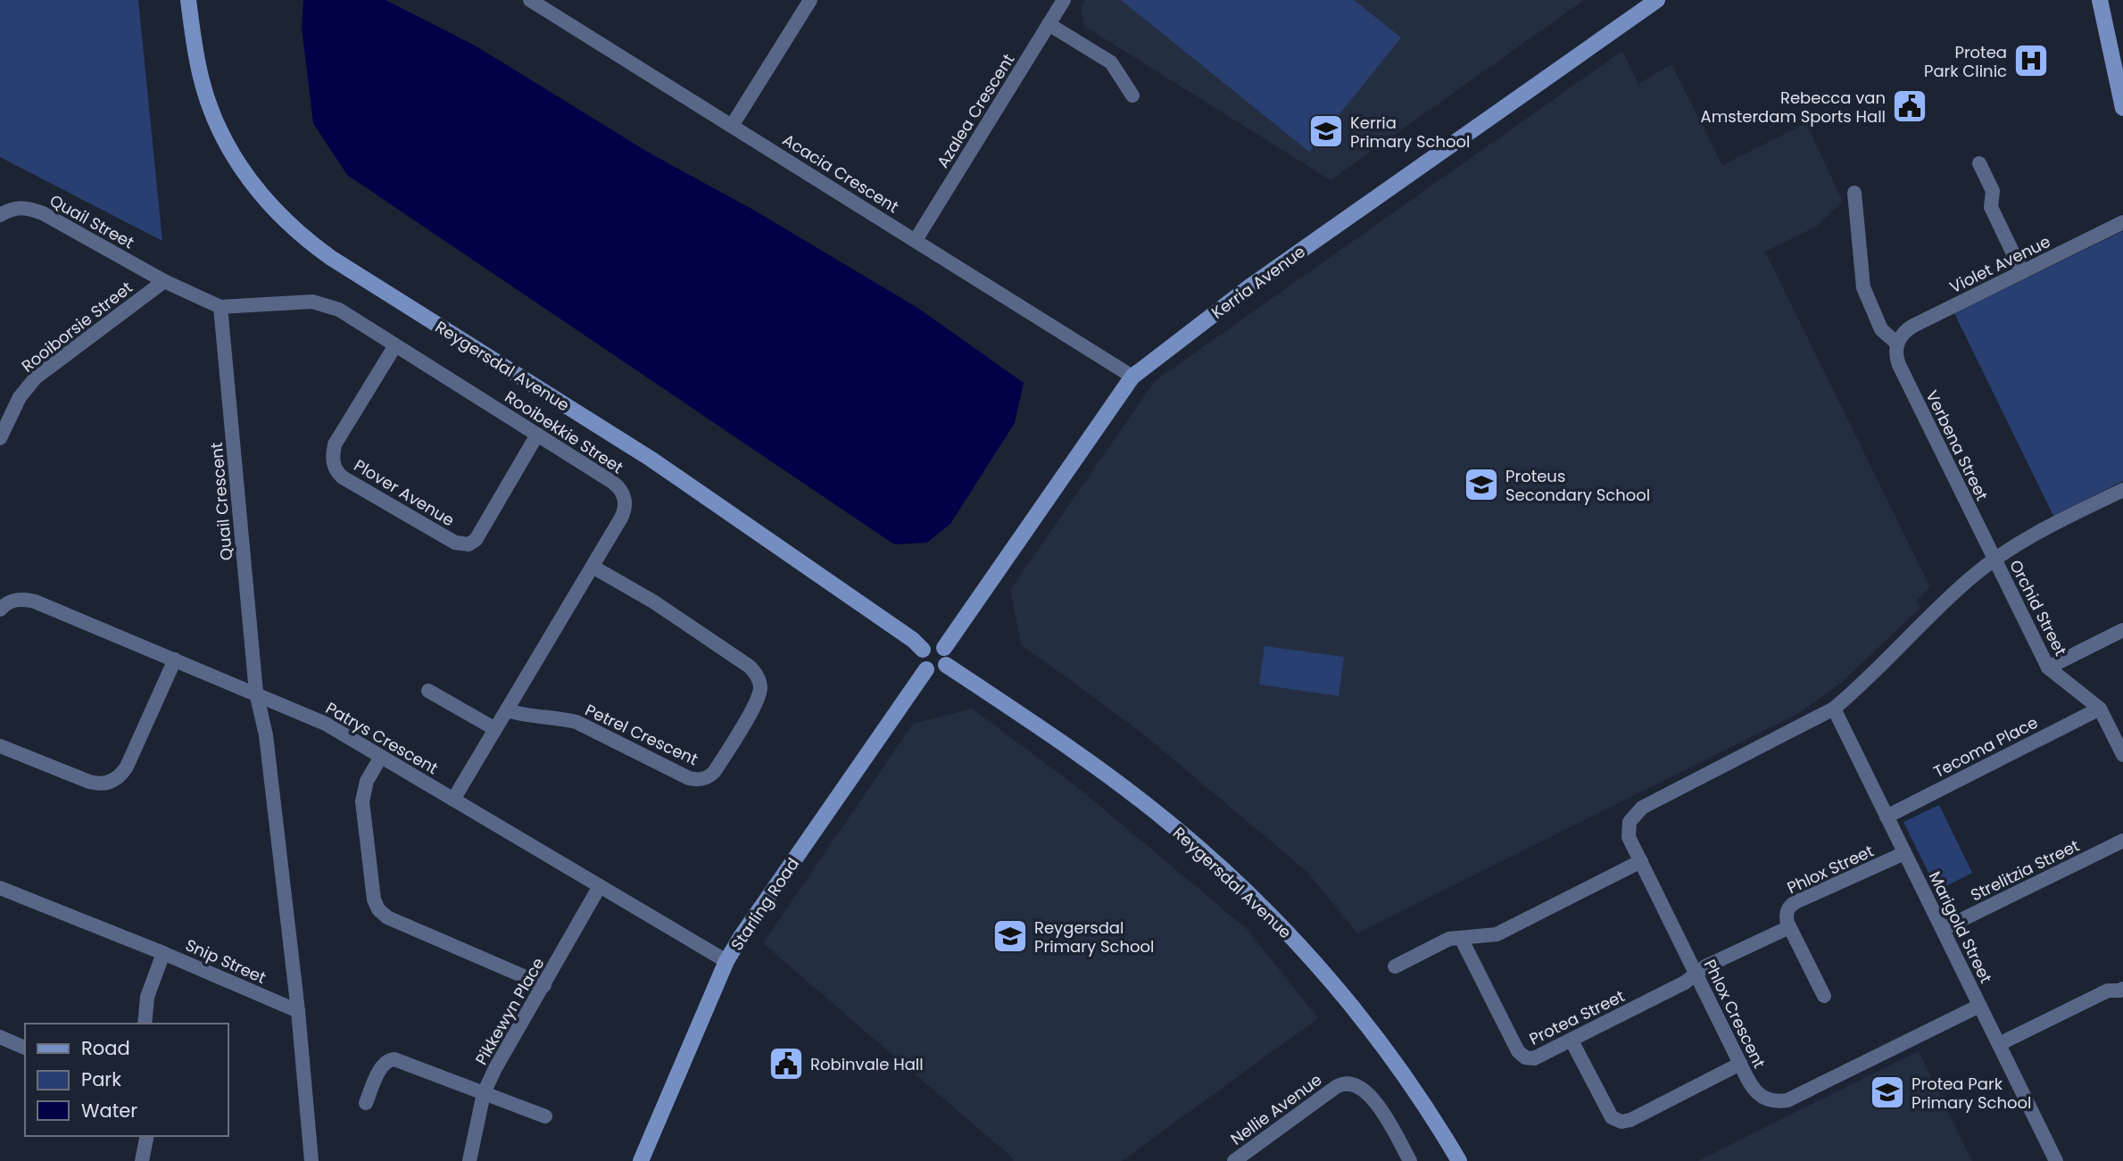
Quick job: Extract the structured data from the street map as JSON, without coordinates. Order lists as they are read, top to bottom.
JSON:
{
  "streets": {
    "main road": ["Kerria Avenue", "Reygersdal Avenue", "Starling Road"],
    "street": [
      "Azalea Crescent",
      "Acacia Crescent",
      "Quail Street",
      "Violet Avenue",
      "Rooiborsie Street",
      "Rooibekkie Street",
      "Verbena Street",
      "Plover Avenue",
      "Quail Crescent",
      "Orchid Street",
      "Petrel Crescent",
      "Patrys Crescent",
      "Tecoma Place",
      "Phlox Street",
      "Strelitzia Street",
      "Marigold Street",
      "Snip Street",
      "Pikkewyn Place",
      "Phlox Crescent",
      "Protea Street",
      "Nellie Avenue"
    ]
  },
  "crossings": [
    ["Azalea Crescent", "Acacia Crescent"],
    ["Acacia Crescent", "Kerria Avenue"],
    ["Quail Street", "Rooiborsie Street"],
    ["Quail Street", "Rooibekkie Street"],
    ["Violet Avenue", "Verbena Street"],
    ["Kerria Avenue", "Reygersdal Avenue"],
    ["Kerria Avenue", "Starling Road"],
    ["Rooiborsie Street", "Rooibekkie Street"],
    ["Reygersdal Avenue", "Starling Road"],
    ["Rooibekkie Street", "Plover Avenue"],
    ["Rooibekkie Street", "Quail Crescent"],
    ["Rooibekkie Street", "Petrel Crescent"],
    ["Rooibekkie Street", "Patrys Crescent"],
    ["Verbena Street", "Orchid Street"],
    ["Quail Crescent", "Patrys Crescent"],
    ["Quail Crescent", "Snip Street"],
    ["Orchid Street", "Tecoma Place"],
    ["Patrys Crescent", "Starling Road"],
    ["Patrys Crescent", "Pikkewyn Place"],
    ["Tecoma Place", "Marigold Street"],
    ["Phlox Street", "Marigold Street"],
    ["Strelitzia Street", "Marigold Street"],
    ["Marigold Street", "Phlox Crescent"],
    ["Phlox Crescent", "Protea Street"]
  ],
  "places": {
    "hospital": ["Protea Park Clinic"],
    "public building": ["Rebecca van Amsterdam Sports Hall", "Robinvale Hall"],
    "school or university": [
      "Kerria Primary School",
      "Proteus Secondary School",
      "Reygersdal Primary School",
      "Protea Park Primary School"
    ]
  },
  "legend": ["Road", "Park", "Water"]
}
